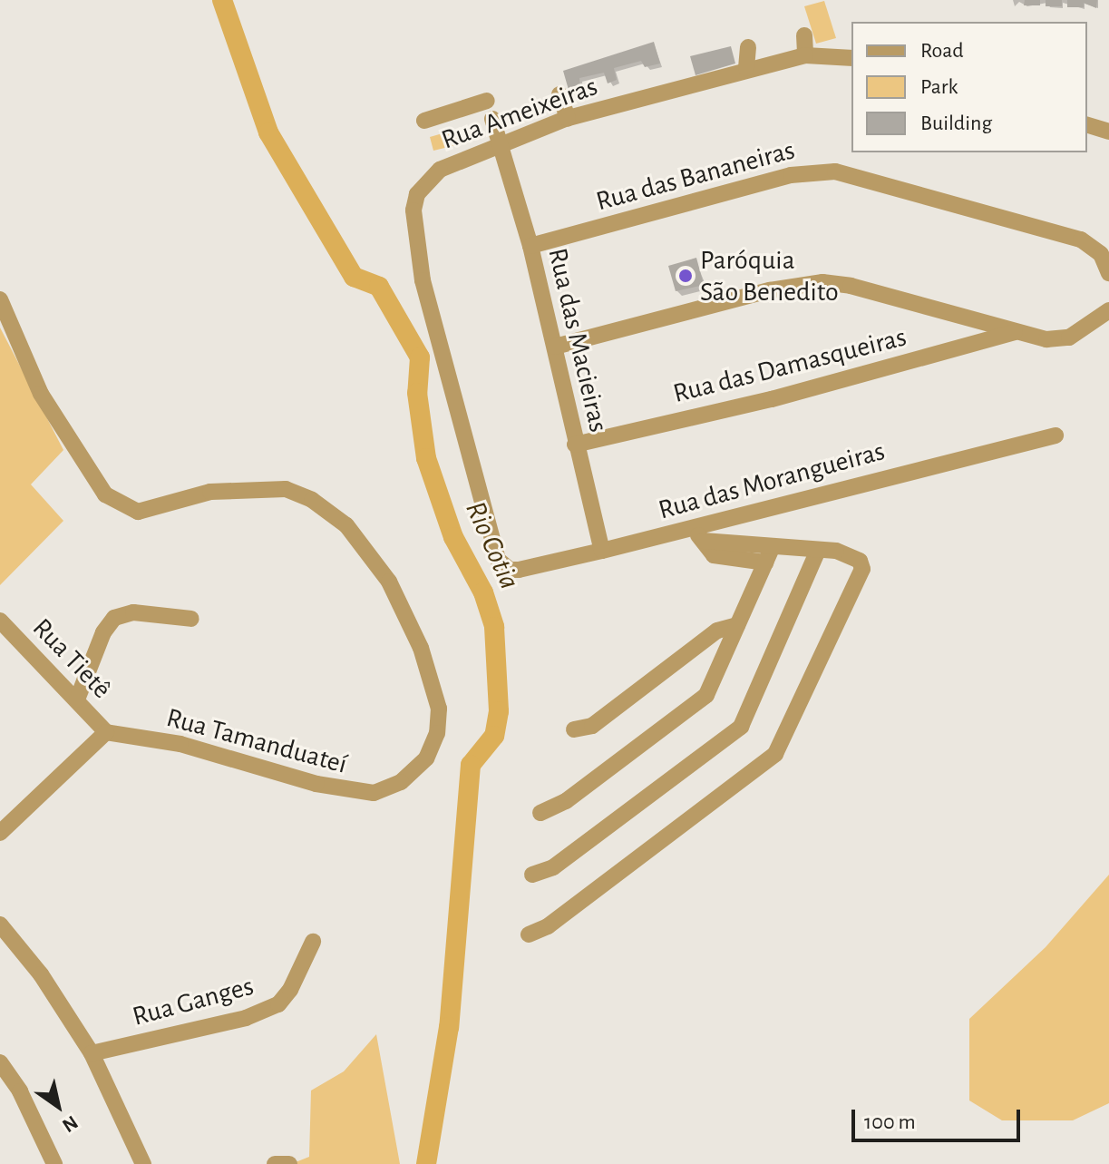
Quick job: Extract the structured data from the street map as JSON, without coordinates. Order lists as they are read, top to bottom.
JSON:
{
  "streets": {
    "street": [
      "Rua Ameixeiras",
      "Rua das Bananeiras",
      "Rua das Macieiras",
      "Rua das Damasqueiras",
      "Rua das Morangueiras",
      "Rua Tietê",
      "Rua Tamanduateí",
      "Rua Ganges"
    ]
  },
  "crossings": [
    ["Rua Ameixeiras", "Rua das Macieiras"],
    ["Rua Ameixeiras", "Rua das Morangueiras"],
    ["Rua das Bananeiras", "Rua das Macieiras"],
    ["Rua das Macieiras", "Rua das Damasqueiras"],
    ["Rua das Macieiras", "Rua das Morangueiras"],
    ["Rua Tietê", "Rua Tamanduateí"]
  ],
  "water": ["Rio Cotia"],
  "places": ["Paróquia São Benedito"],
  "legend": ["Road", "Park", "Building"],
  "scale_bar": "100 m",
  "north": "bottom right"
}
